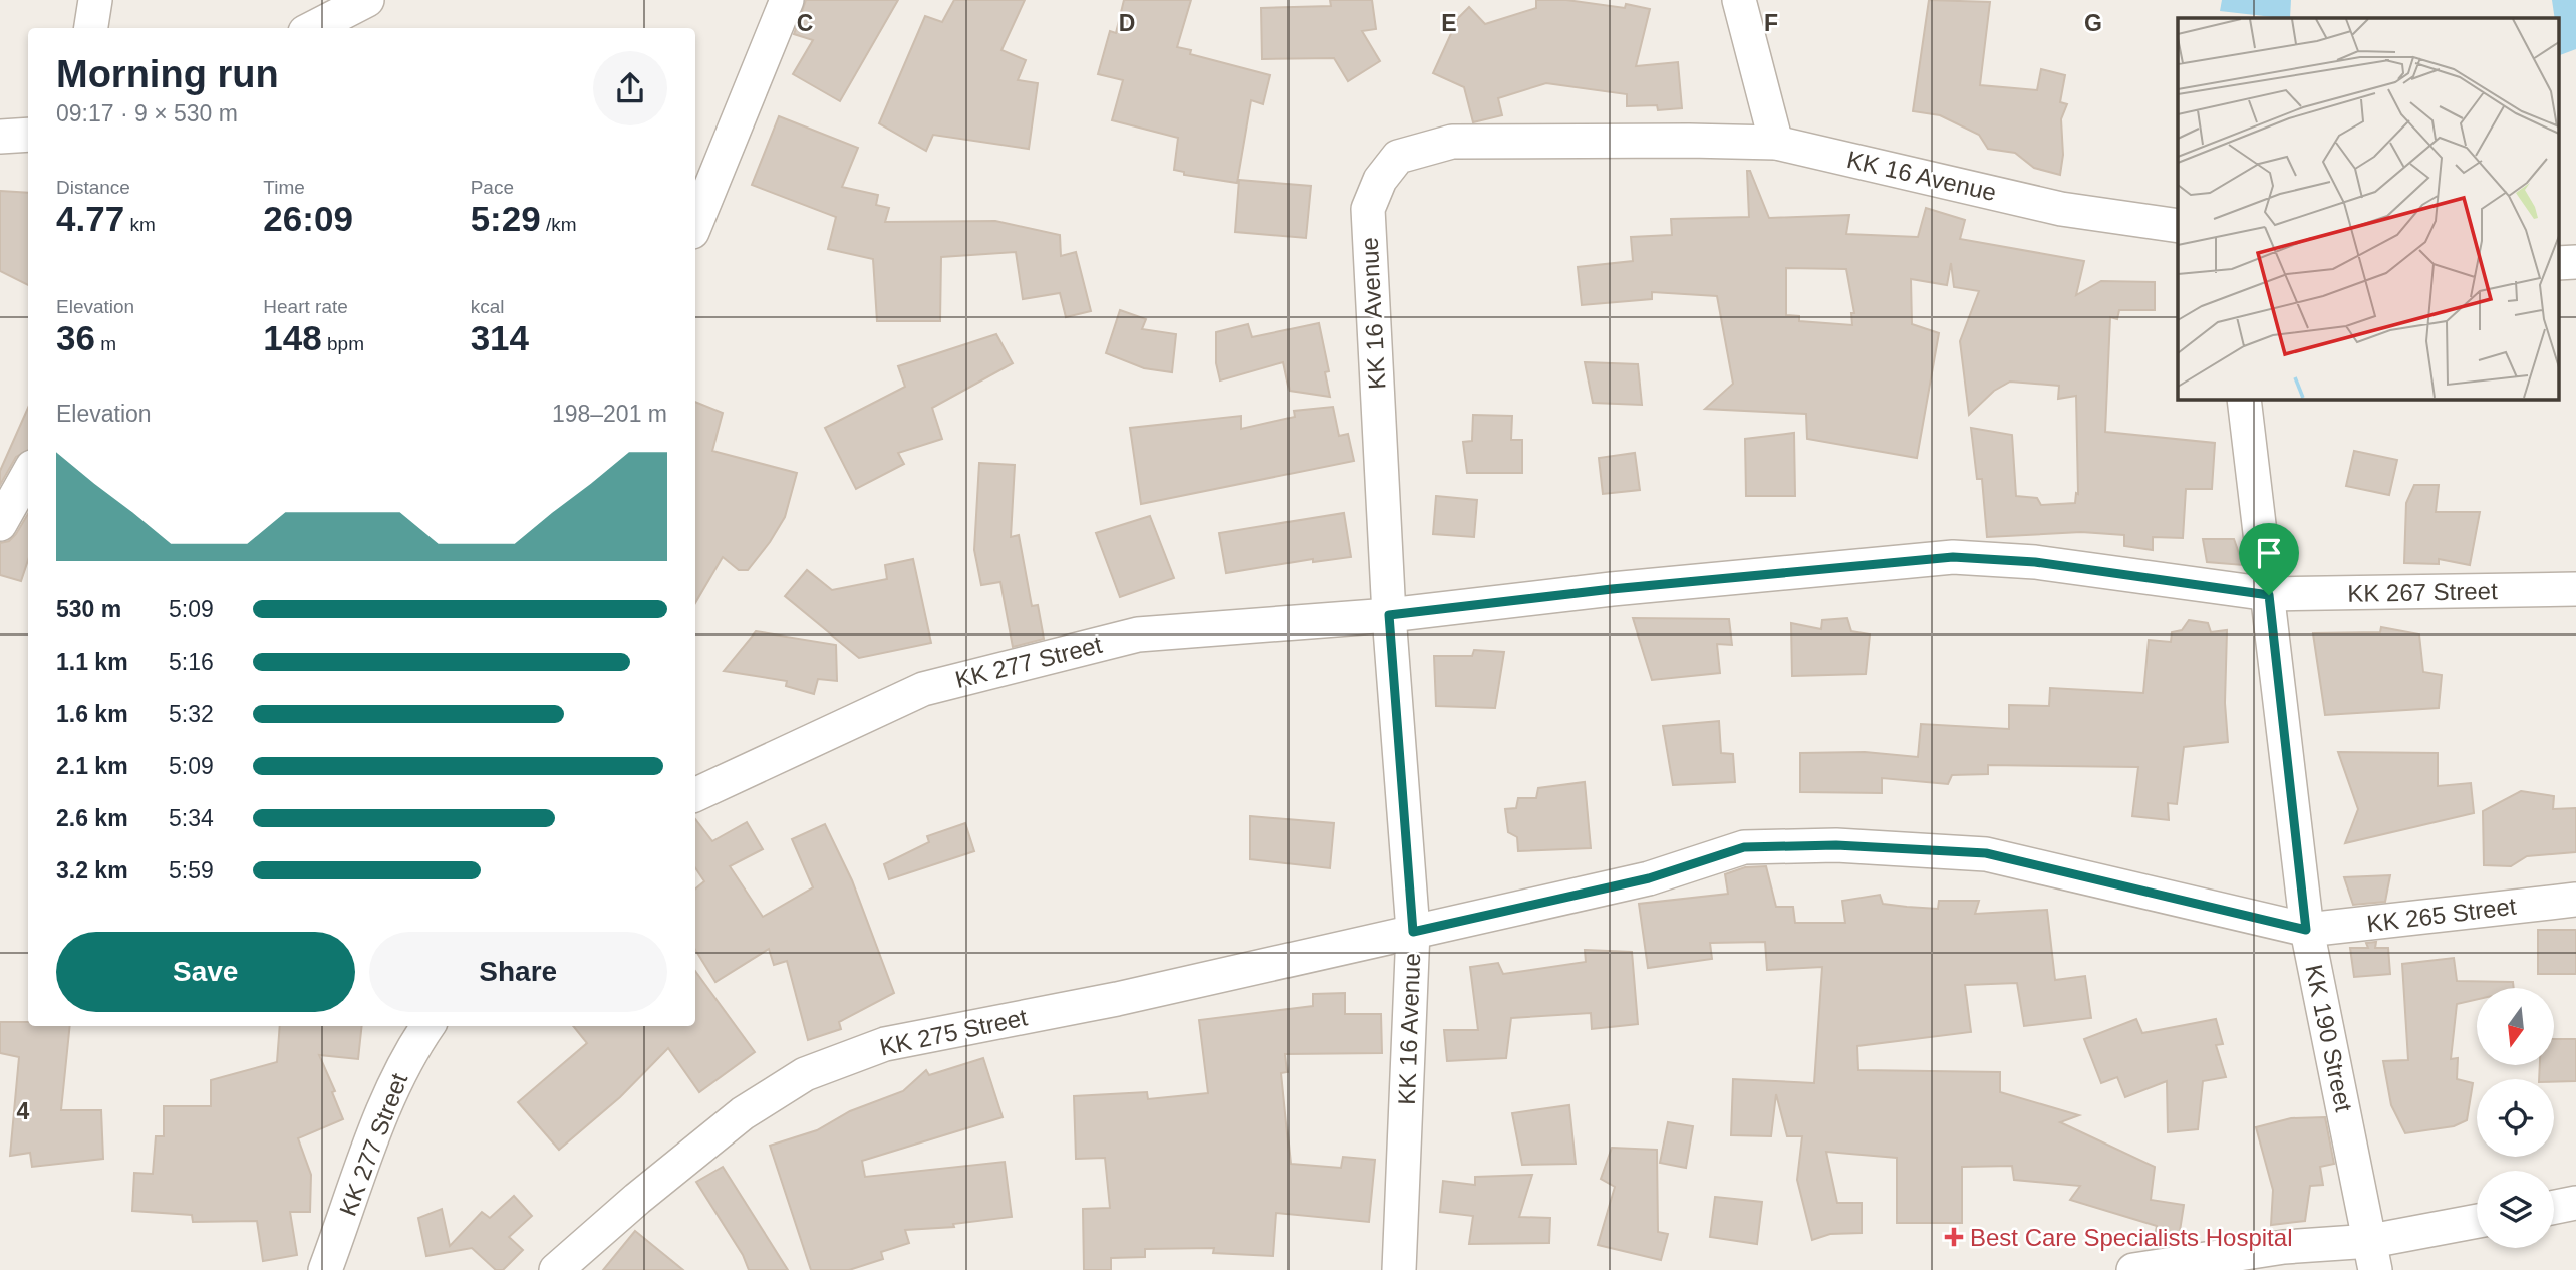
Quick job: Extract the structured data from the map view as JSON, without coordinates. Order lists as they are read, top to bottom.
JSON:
{
  "streets": {
    "street": [
      "KK 16 Avenue",
      "KK 267 Street",
      "KK 277 Street",
      "KK 265 Street",
      "KK 275 Street",
      "KK 190 Street"
    ]
  },
  "crossings": [
    ["KK 16 Avenue", "KK 267 Street"],
    ["KK 16 Avenue", "KK 277 Street"],
    ["KK 16 Avenue", "KK 265 Street"],
    ["KK 16 Avenue", "KK 275 Street"],
    ["KK 267 Street", "KK 277 Street"],
    ["KK 267 Street", "KK 190 Street"],
    ["KK 265 Street", "KK 275 Street"],
    ["KK 265 Street", "KK 190 Street"]
  ],
  "places": {
    "health": ["Best Care Specialists Hospital"]
  },
  "north": "bottom",
  "page": {
    "heading": ["Morning run", "09:17 · 9 × 530 m"],
    "stats": [
      ["Distance", "4.77 km"],
      ["Time", "26:09"],
      ["Pace", "5:29 /km"],
      ["Elevation", "36 m"],
      ["Heart rate", "148 bpm"],
      ["kcal", "314"]
    ],
    "chart": ["Elevation", "198–201 m"],
    "list": [
      {
        "name": "530 m",
        "note": "5:09"
      },
      {
        "name": "1.1 km",
        "note": "5:16"
      },
      {
        "name": "1.6 km",
        "note": "5:32"
      },
      {
        "name": "2.1 km",
        "note": "5:09"
      },
      {
        "name": "2.6 km",
        "note": "5:34"
      },
      {
        "name": "3.2 km",
        "note": "5:59"
      }
    ],
    "buttons": ["Save", "Share"]
  },
  "grid": {
    "columns": [
      "C",
      "D",
      "E",
      "F",
      "G"
    ],
    "rows": ["4"]
  }
}
